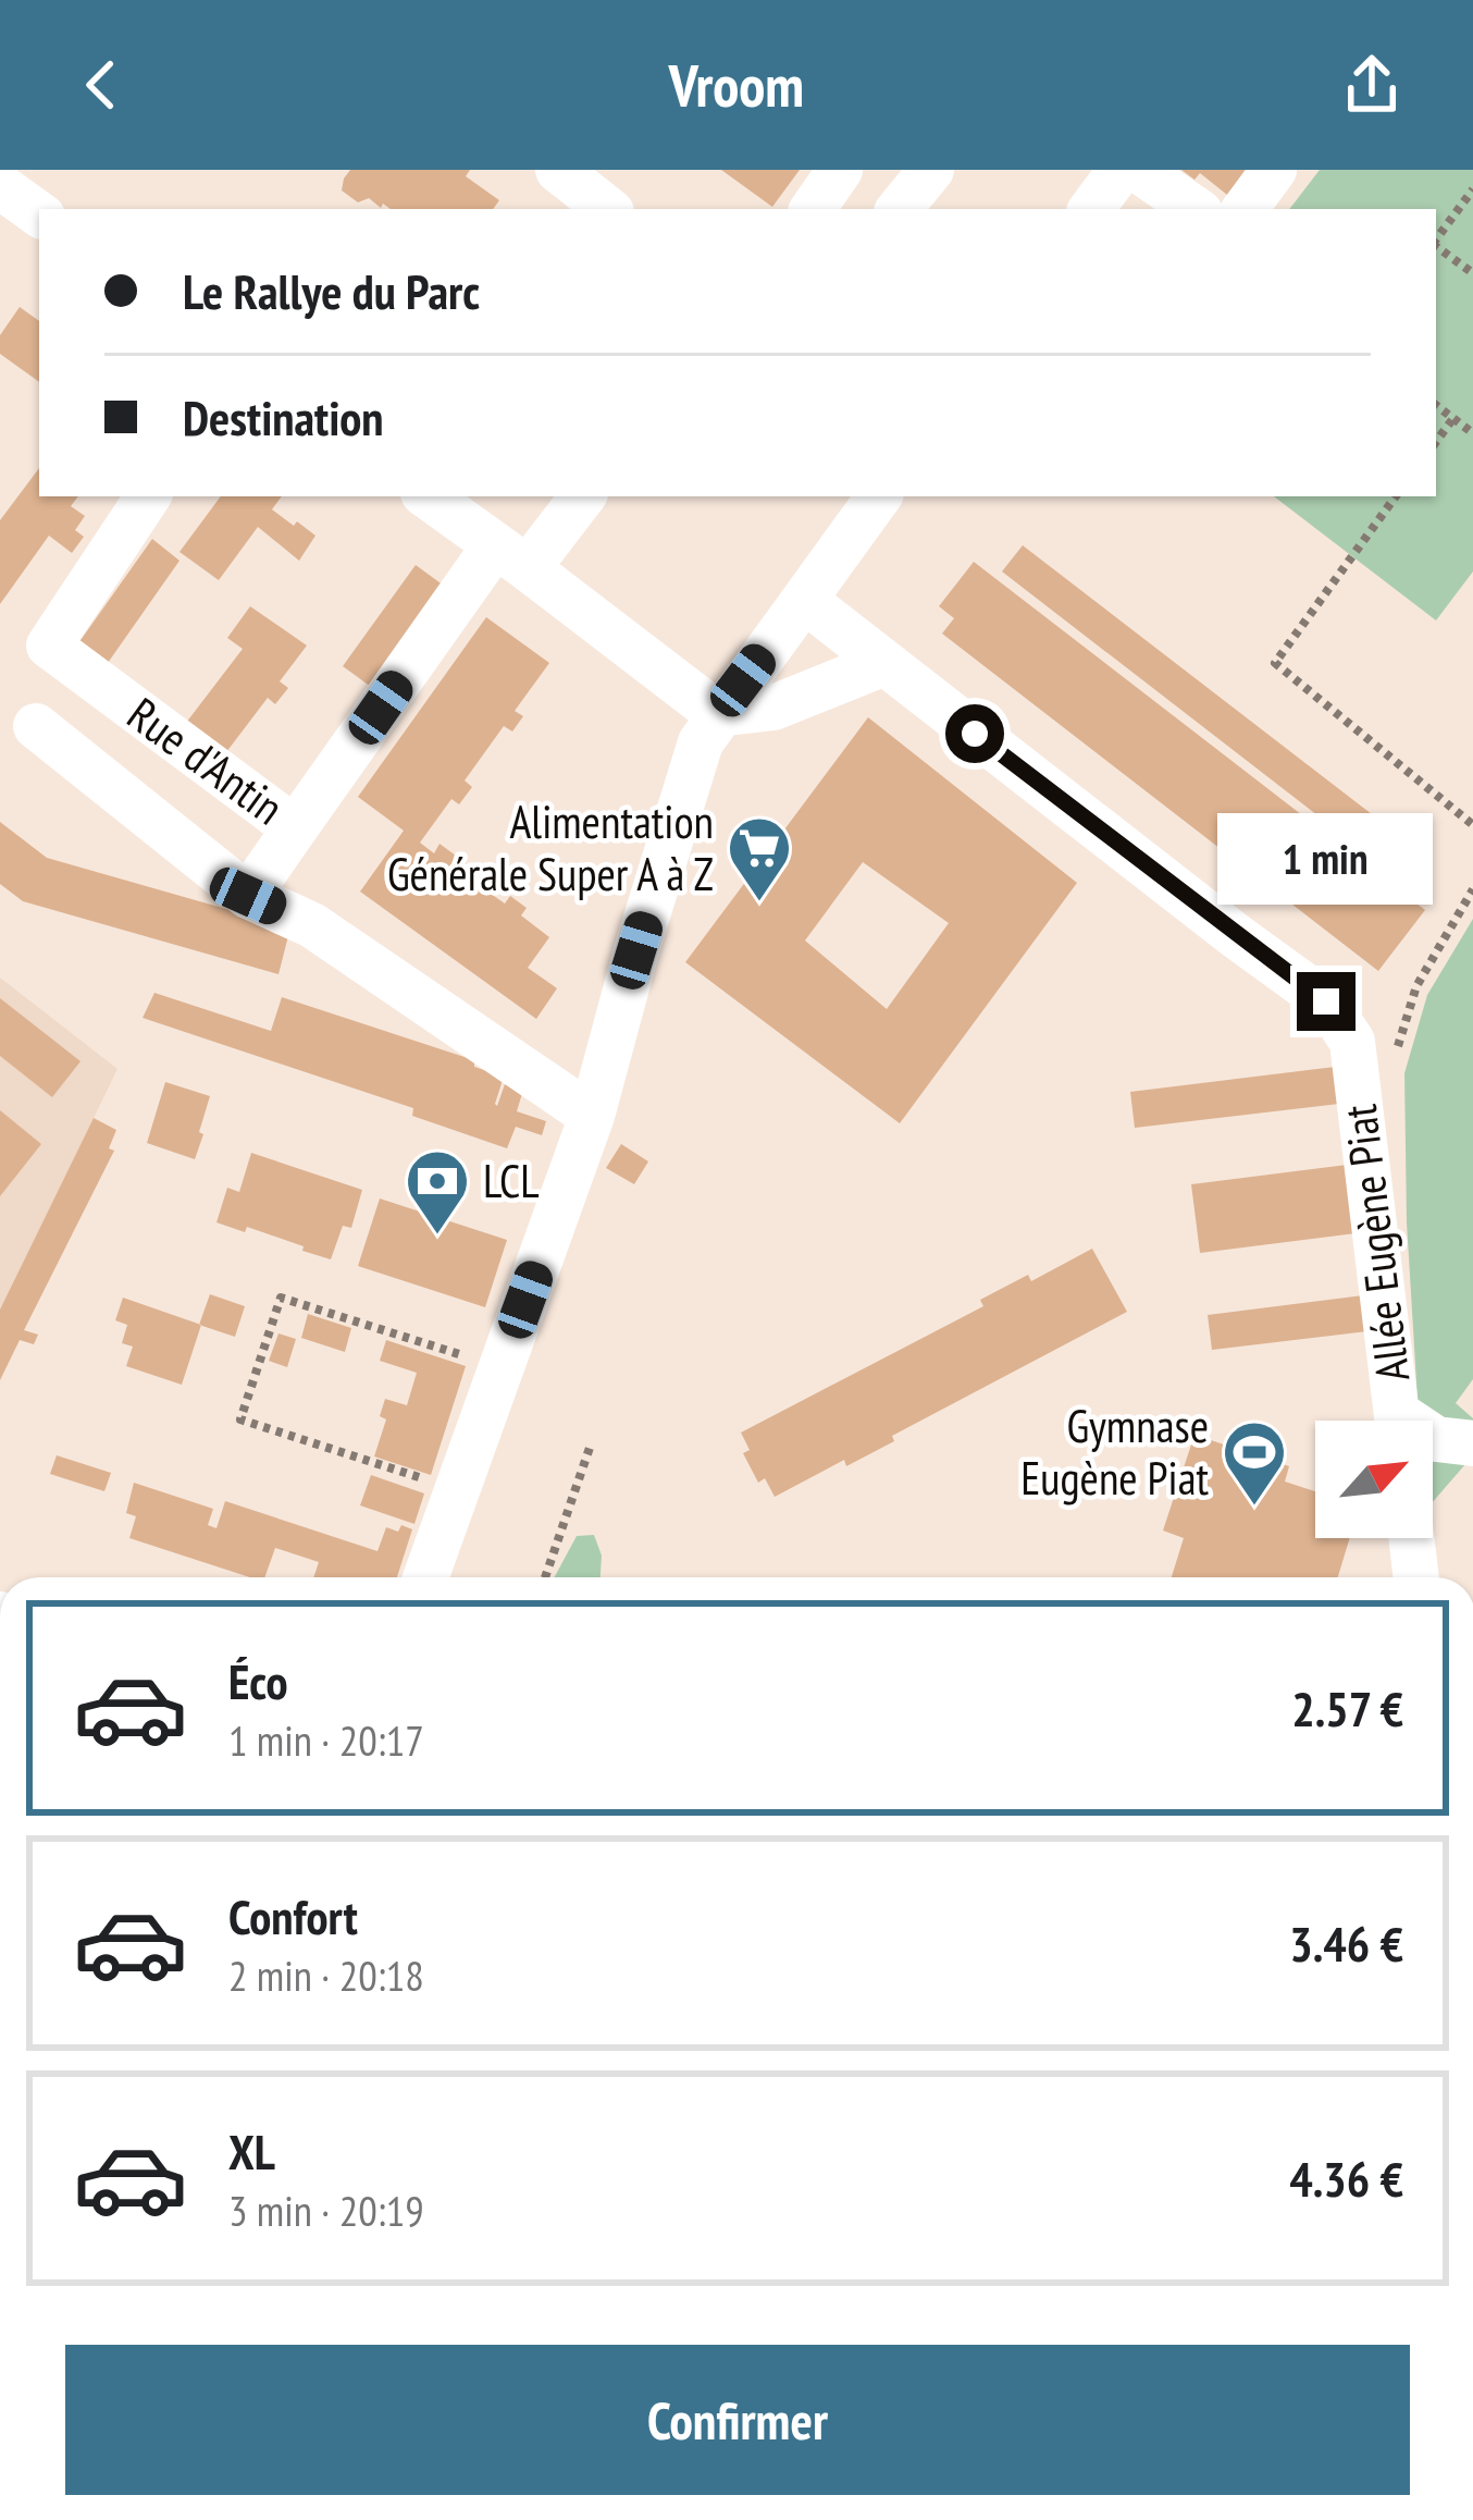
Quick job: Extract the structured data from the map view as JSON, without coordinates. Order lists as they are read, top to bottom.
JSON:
{
  "streets": {
    "street": ["Rue d'Antin", "Allée Eugène Piat"]
  },
  "places": {
    "supermarket": ["Alimentation Générale Super A à Z"],
    "bank": ["LCL"],
    "sports": ["Gymnase Eugène Piat"]
  },
  "north": "top right",
  "page": {
    "header": "Vroom",
    "banner": ["Le Rallye du Parc", "Destination"],
    "bubble": "1 min",
    "list": [
      {
        "name": "Éco",
        "note": "1 min · 20:17",
        "value": "2.57 €"
      },
      {
        "name": "Confort",
        "note": "2 min · 20:18",
        "value": "3.46 €"
      },
      {
        "name": "XL",
        "note": "3 min · 20:19",
        "value": "4.36 €"
      }
    ],
    "buttons": "Confirmer"
  }
}
